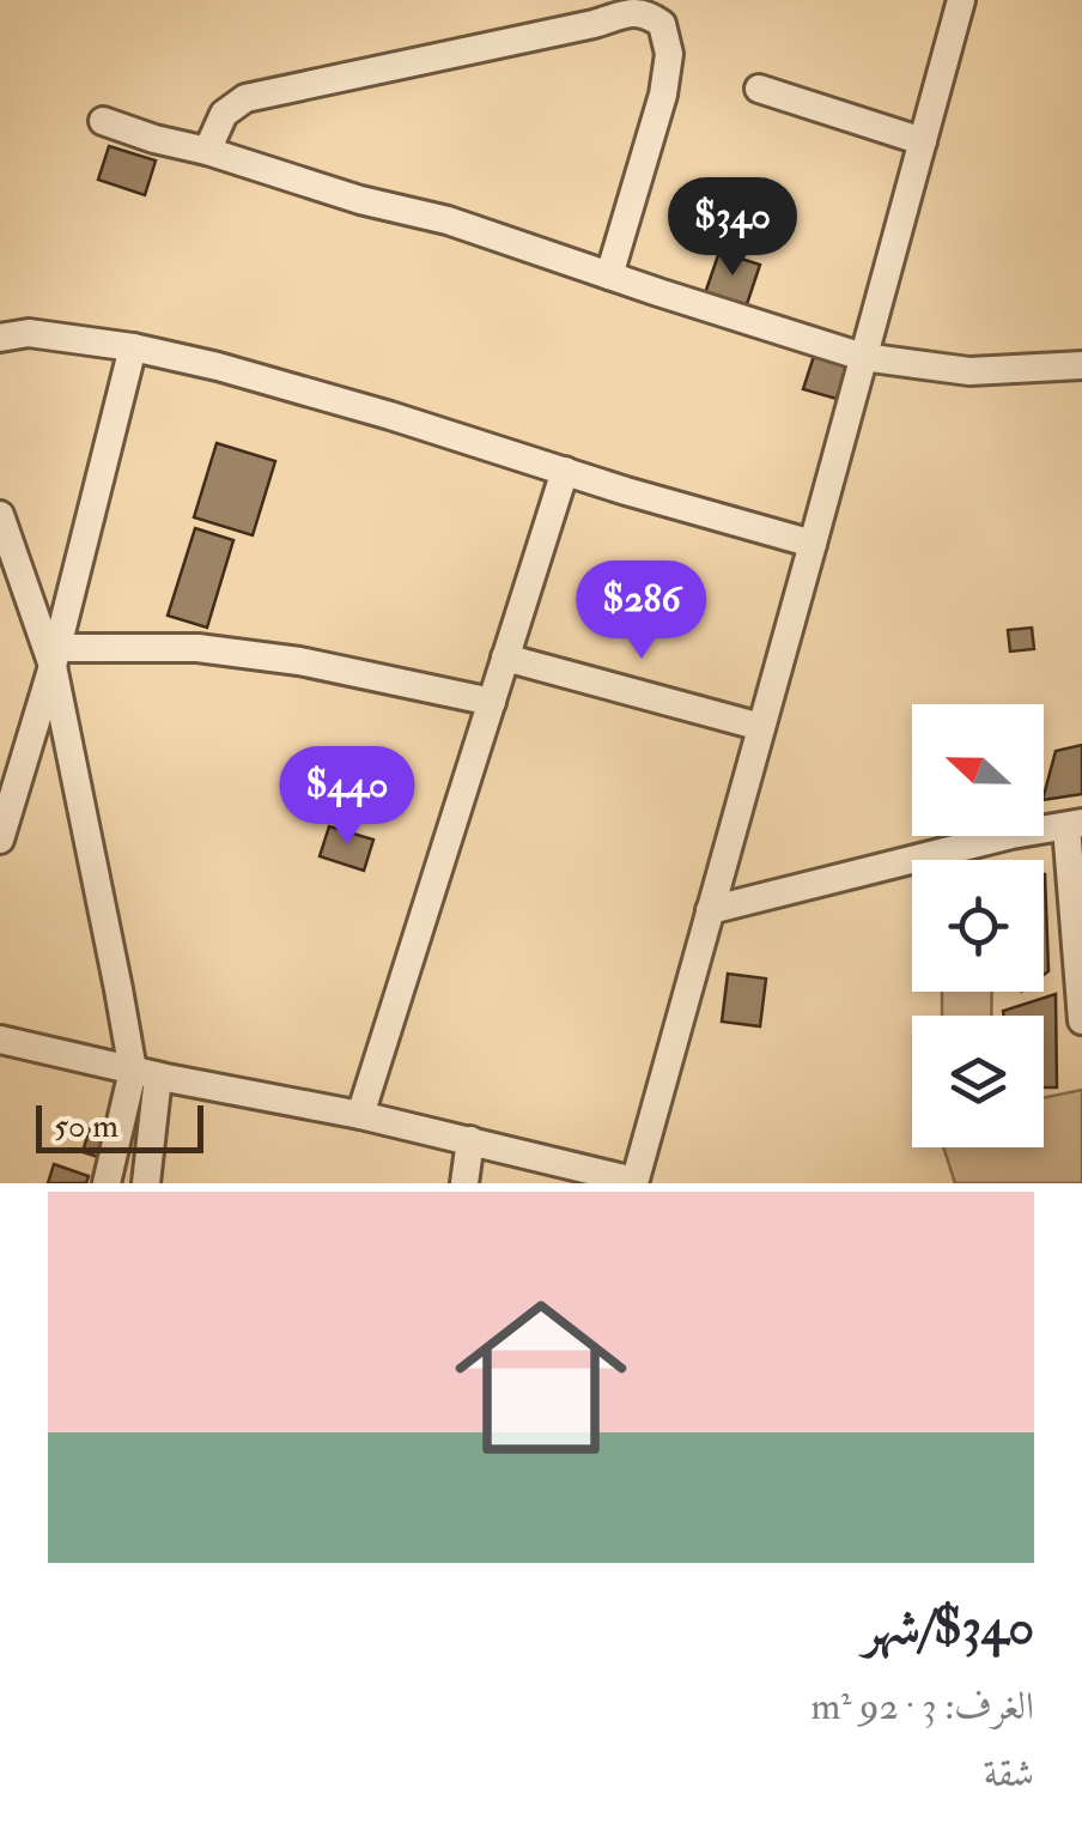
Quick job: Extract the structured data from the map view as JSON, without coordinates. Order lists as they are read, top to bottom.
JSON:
{
  "scale_bar": "50 m",
  "north": "left",
  "page": {
    "price": ["$340", "$286", "$440"],
    "scale": "50 m",
    "list": [
      {
        "name": "$340/شهر",
        "note": "الغرف: 3 · 92 m² · شقة"
      }
    ]
  }
}
